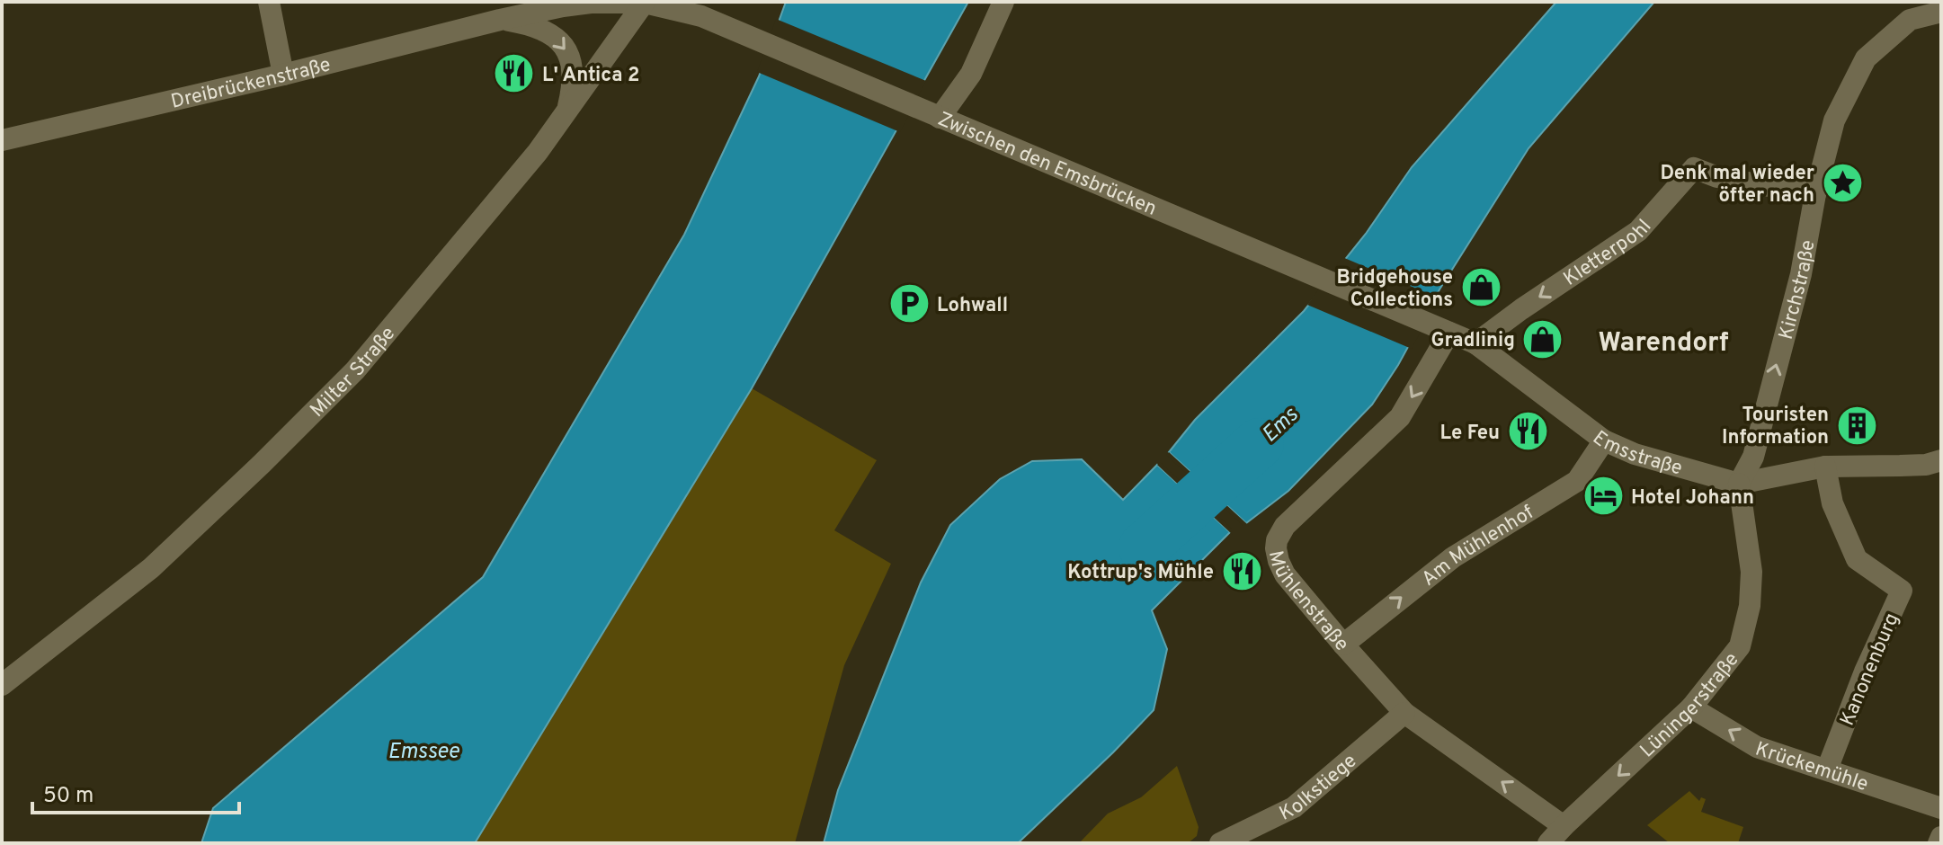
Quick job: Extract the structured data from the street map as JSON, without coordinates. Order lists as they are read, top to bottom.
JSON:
{
  "streets": {
    "street": [
      "Dreibrückenstraße",
      "Zwischen den Emsbrücken",
      "Kletterpohl",
      "Kirchstraße",
      "Milter Straße",
      "Emsstraße",
      "Am Mühlenhof",
      "Mühlenstraße",
      "Kanonenburg",
      "Lüningerstraße",
      "Krückemühle",
      "Kolkstiege"
    ]
  },
  "crossings": [
    ["Dreibrückenstraße", "Zwischen den Emsbrücken"],
    ["Dreibrückenstraße", "Milter Straße"],
    ["Zwischen den Emsbrücken", "Milter Straße"],
    ["Zwischen den Emsbrücken", "Emsstraße"],
    ["Zwischen den Emsbrücken", "Mühlenstraße"],
    ["Kletterpohl", "Kirchstraße"],
    ["Kletterpohl", "Emsstraße"],
    ["Kirchstraße", "Emsstraße"],
    ["Kirchstraße", "Lüningerstraße"],
    ["Emsstraße", "Am Mühlenhof"],
    ["Emsstraße", "Mühlenstraße"],
    ["Emsstraße", "Kanonenburg"],
    ["Emsstraße", "Lüningerstraße"],
    ["Am Mühlenhof", "Mühlenstraße"],
    ["Mühlenstraße", "Lüningerstraße"],
    ["Mühlenstraße", "Kolkstiege"],
    ["Kanonenburg", "Krückemühle"],
    ["Lüningerstraße", "Krückemühle"]
  ],
  "one_way": [
    "Kletterpohl",
    "Kirchstraße",
    "Am Mühlenhof",
    "Lüningerstraße",
    "Krückemühle"
  ],
  "districts": ["Warendorf"],
  "water": ["Ems", "Emssee"],
  "places": {
    "restaurant": ["L' Antica 2", "Le Feu", "Kottrup's Mühle"],
    "place": ["Denk mal wieder öfter nach"],
    "shop": ["Bridgehouse Collections", "Gradlinig"],
    "parking": ["Lohwall"],
    "building": ["Touristen Information"],
    "hotel": ["Hotel Johann"]
  },
  "scale_bar": "50 m"
}
